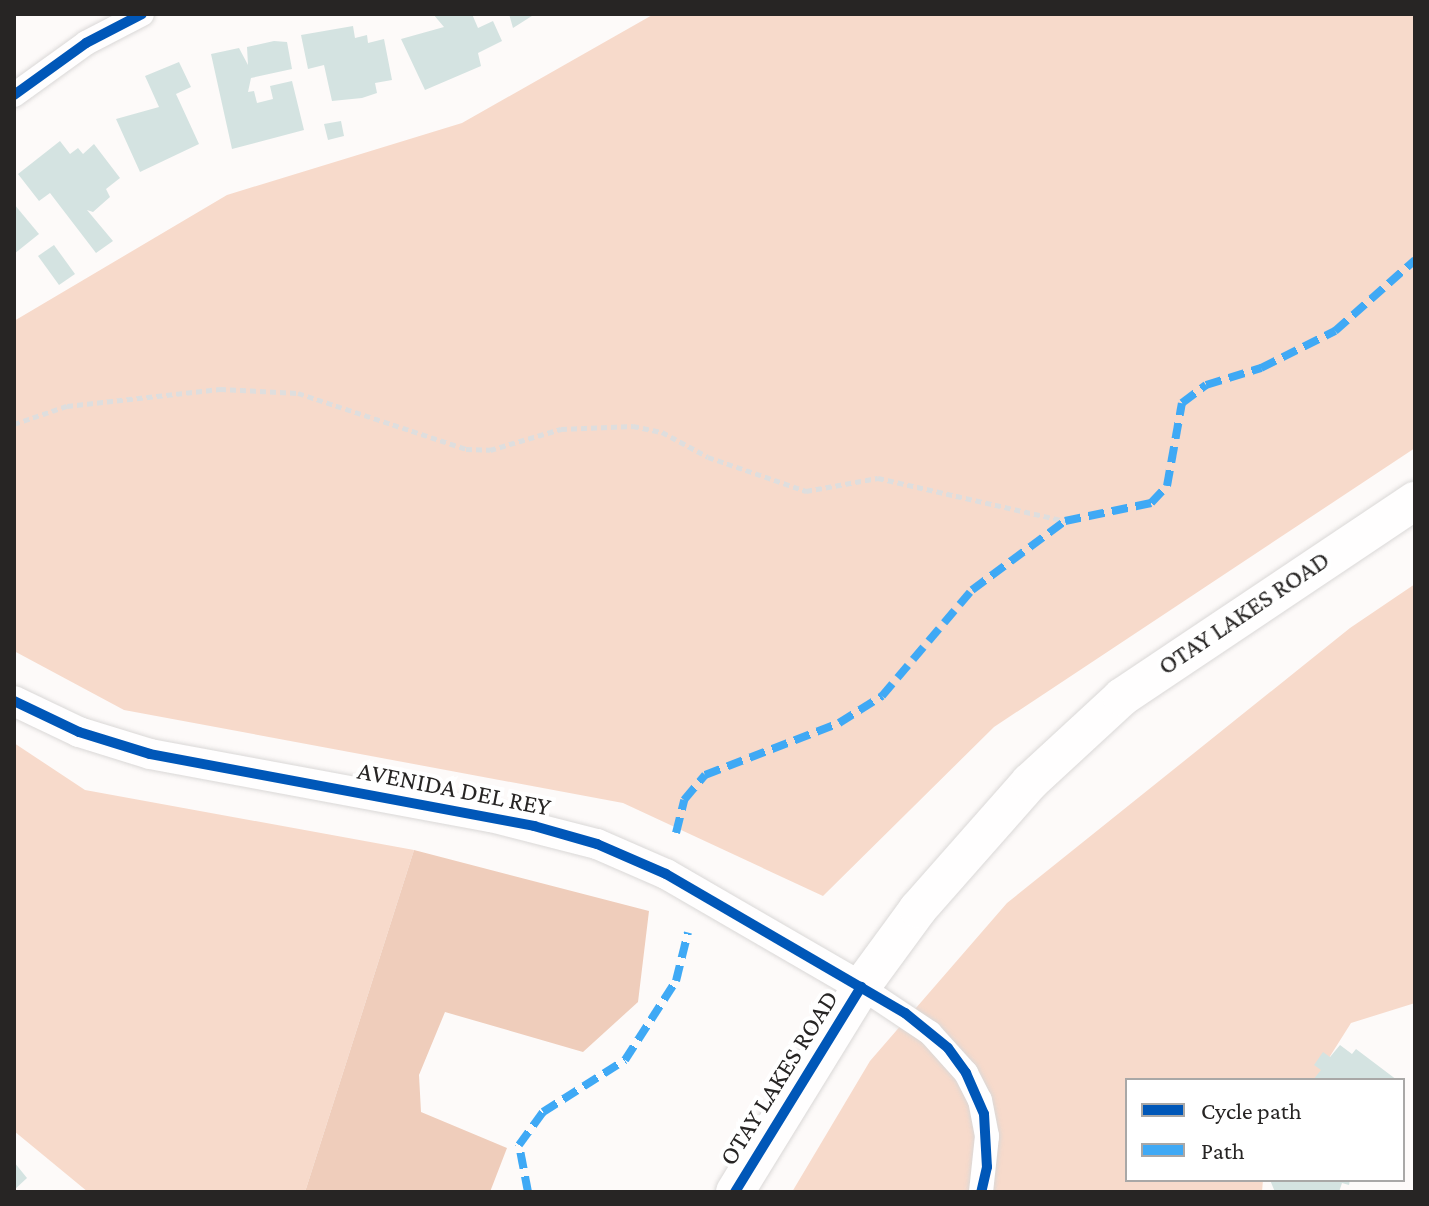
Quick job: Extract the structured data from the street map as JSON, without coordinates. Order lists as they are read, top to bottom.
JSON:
{
  "streets": {
    "main road": ["OTAY LAKES ROAD"],
    "street": ["AVENIDA DEL REY"]
  },
  "crossings": [
    ["OTAY LAKES ROAD", "AVENIDA DEL REY"]
  ],
  "legend": ["Cycle path", "Path"]
}
